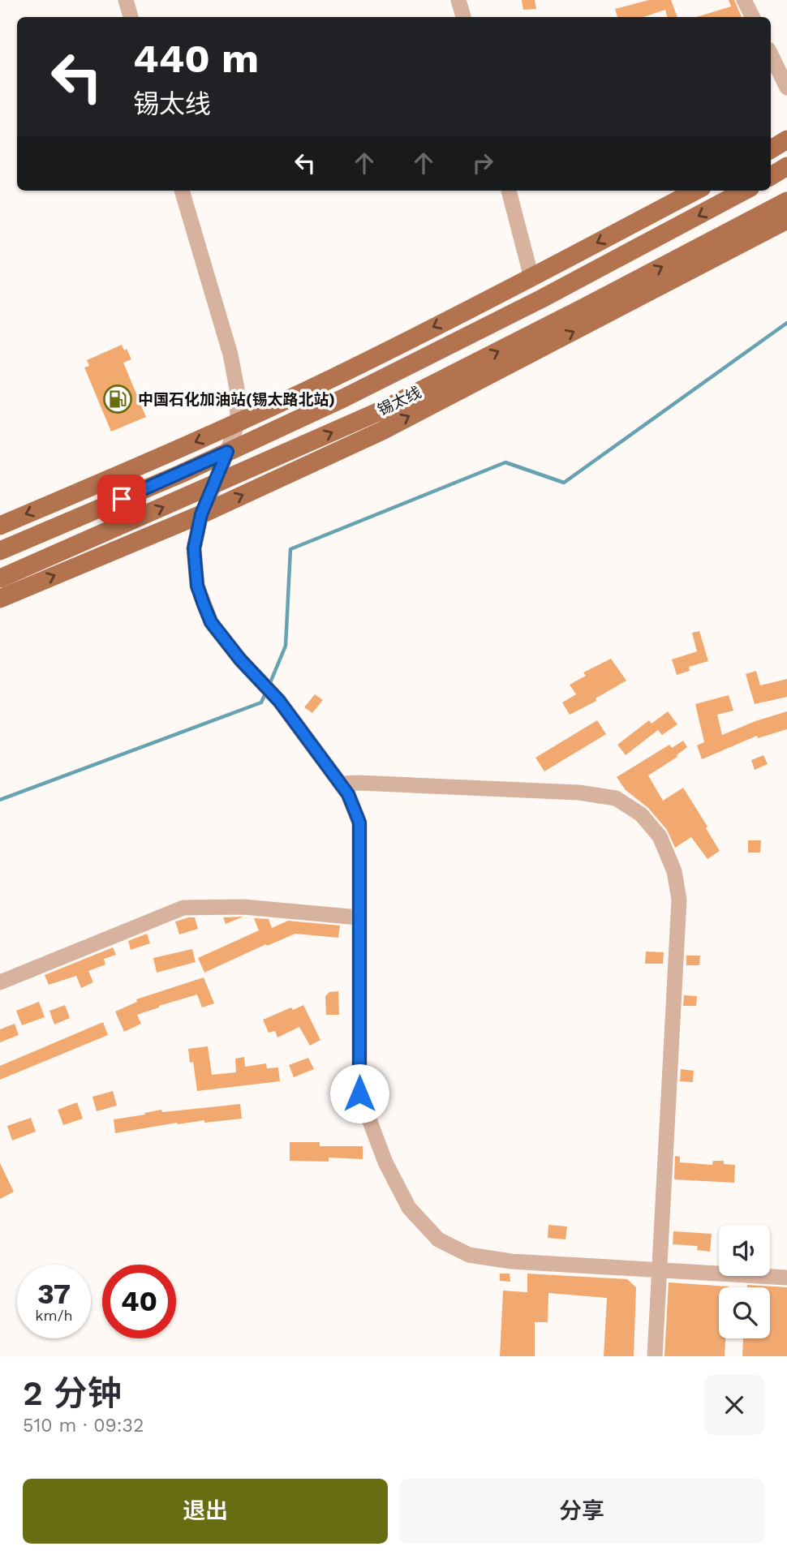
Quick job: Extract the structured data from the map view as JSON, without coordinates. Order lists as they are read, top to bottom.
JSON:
{
  "streets": {
    "main road": ["锡太线"]
  },
  "places": {
    "fuel station": ["中国石化加油站(锡太路北站)"]
  },
  "page": {
    "turn": ["440 m", "锡太线"],
    "speed": "37 km/h",
    "limit": "40",
    "heading": ["2 分钟", "510 m · 09:32"],
    "buttons": ["退出", "分享"]
  }
}
